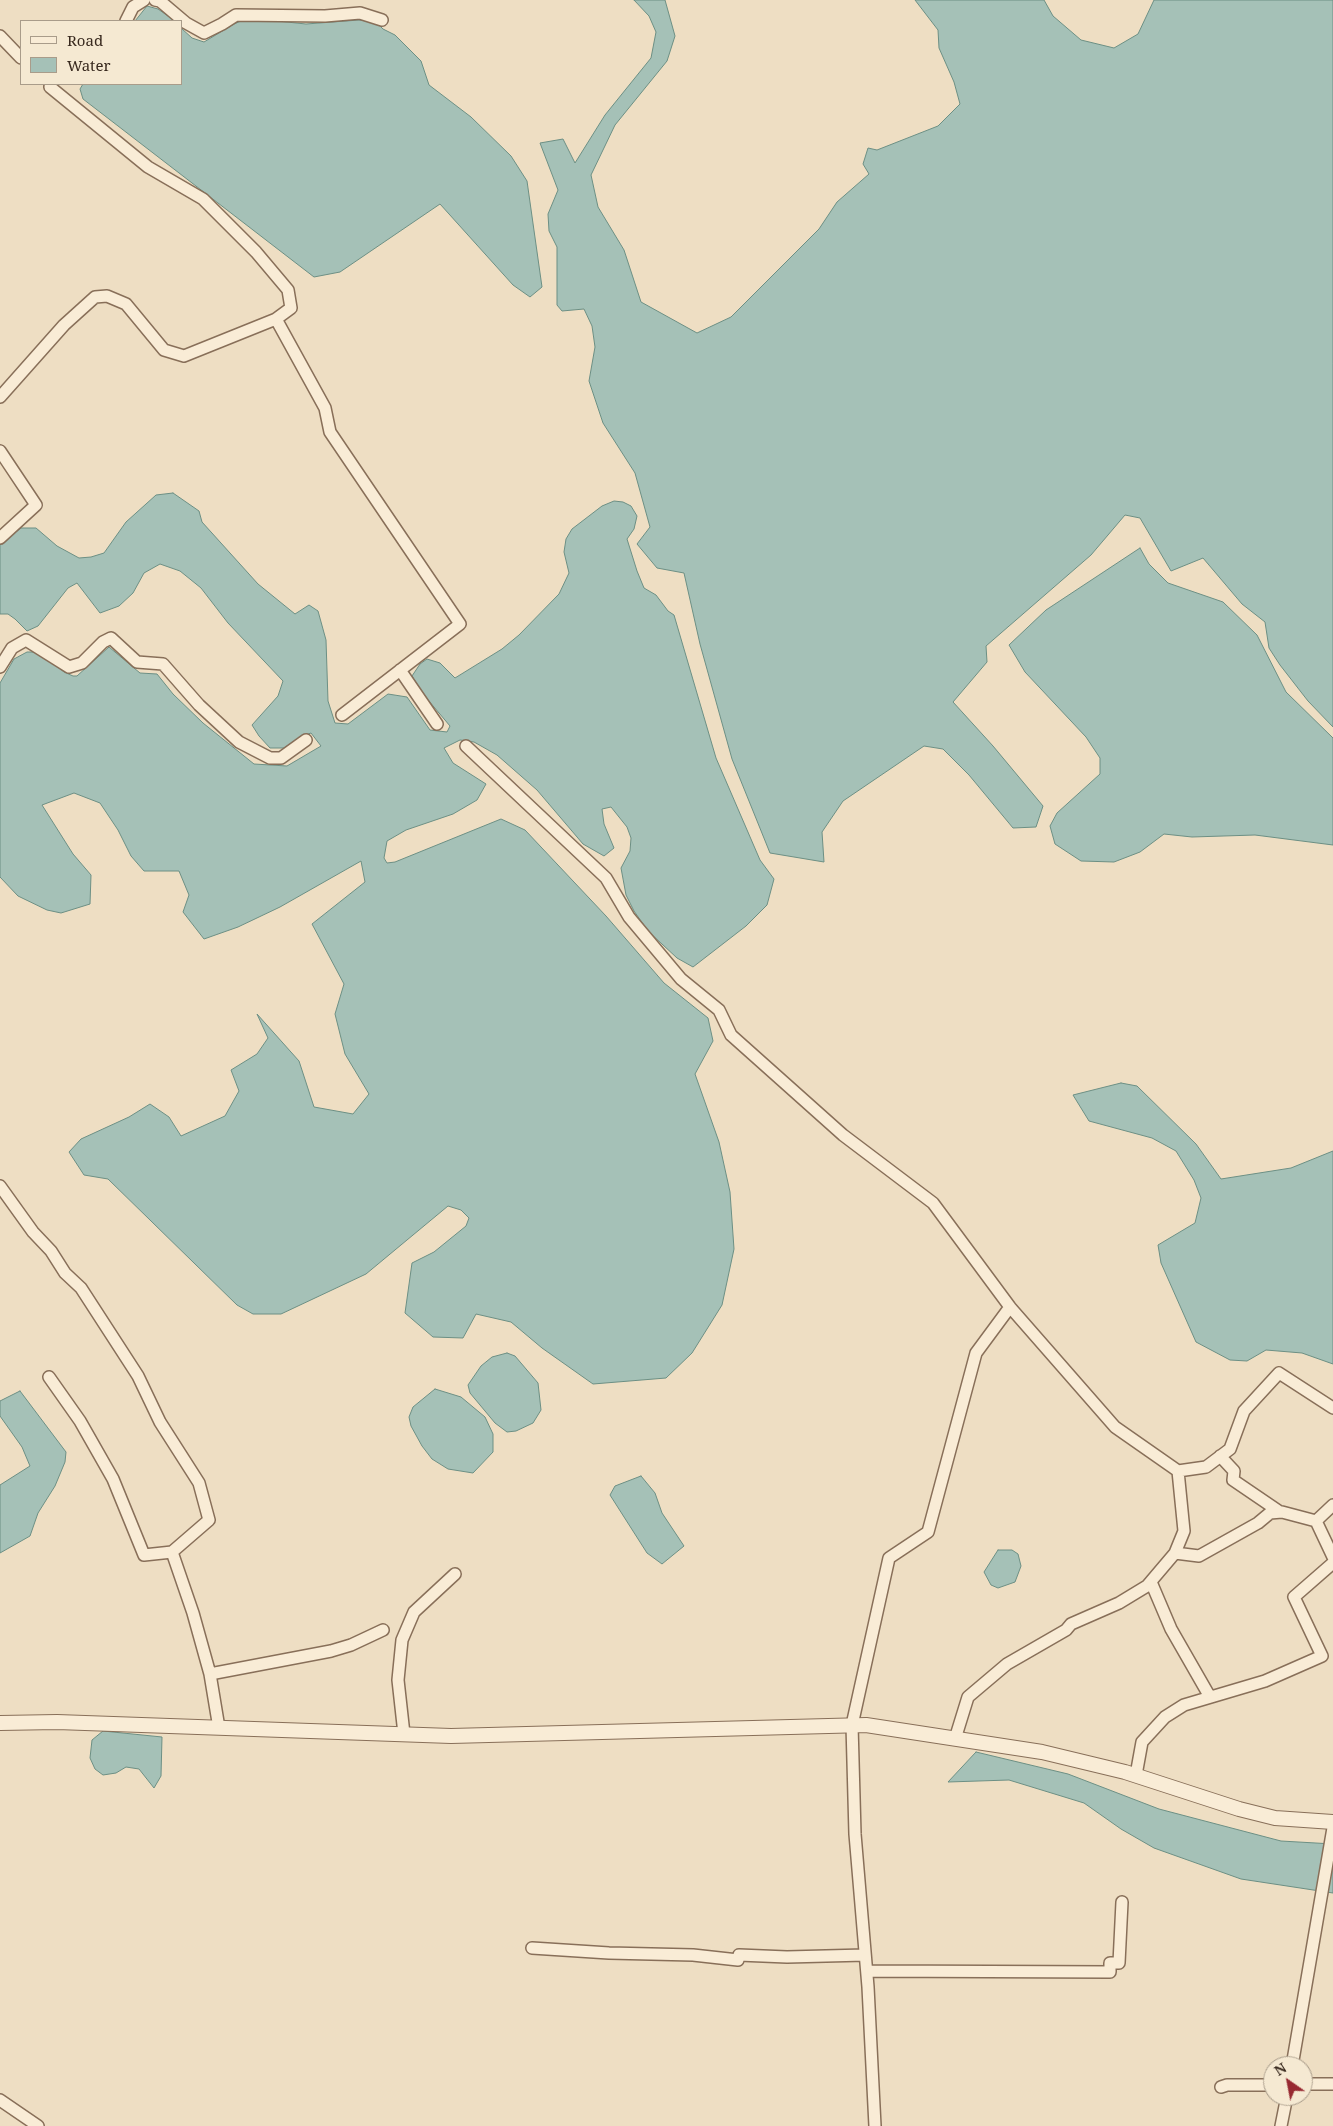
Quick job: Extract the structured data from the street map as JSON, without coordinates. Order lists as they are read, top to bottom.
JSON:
{
  "legend": ["Road", "Water"],
  "north": "top left"
}
